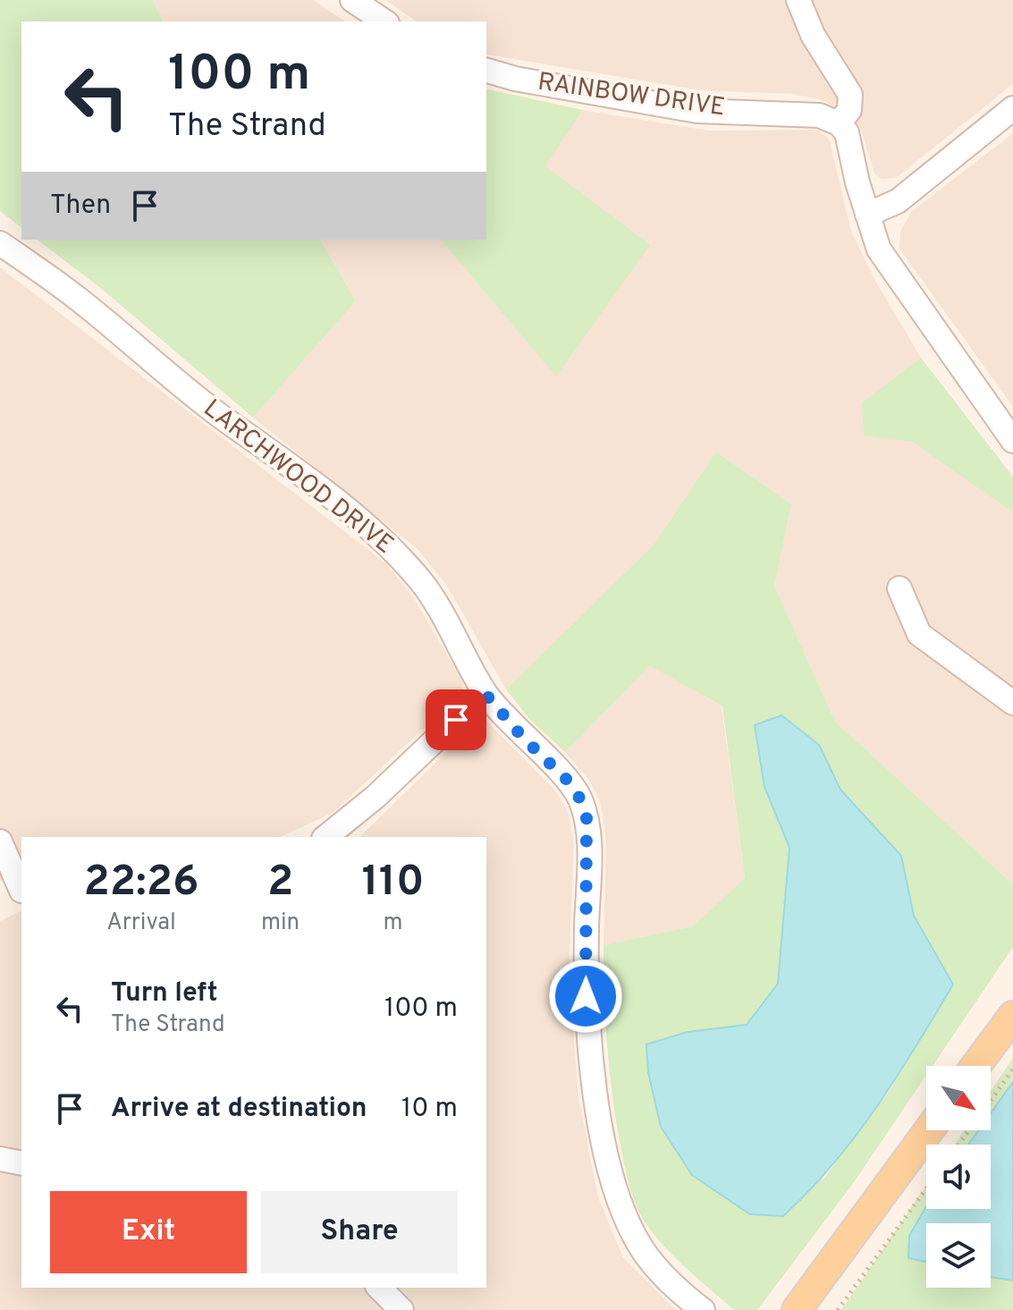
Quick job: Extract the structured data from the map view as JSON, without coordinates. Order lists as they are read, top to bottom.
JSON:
{
  "streets": {
    "street": ["RAINBOW DRIVE", "LARCHWOOD DRIVE"]
  },
  "north": "bottom right",
  "page": {
    "turn": ["100 m", "The Strand"],
    "then": "Then",
    "eta": [
      "22:26",
      "Arrival",
      "2",
      "min",
      "110",
      "m"
    ],
    "list": [
      {
        "name": "Turn left",
        "note": "The Strand",
        "value": "100 m"
      },
      {
        "name": "Arrive at destination",
        "value": "10 m"
      }
    ],
    "buttons": ["Exit", "Share"]
  }
}
